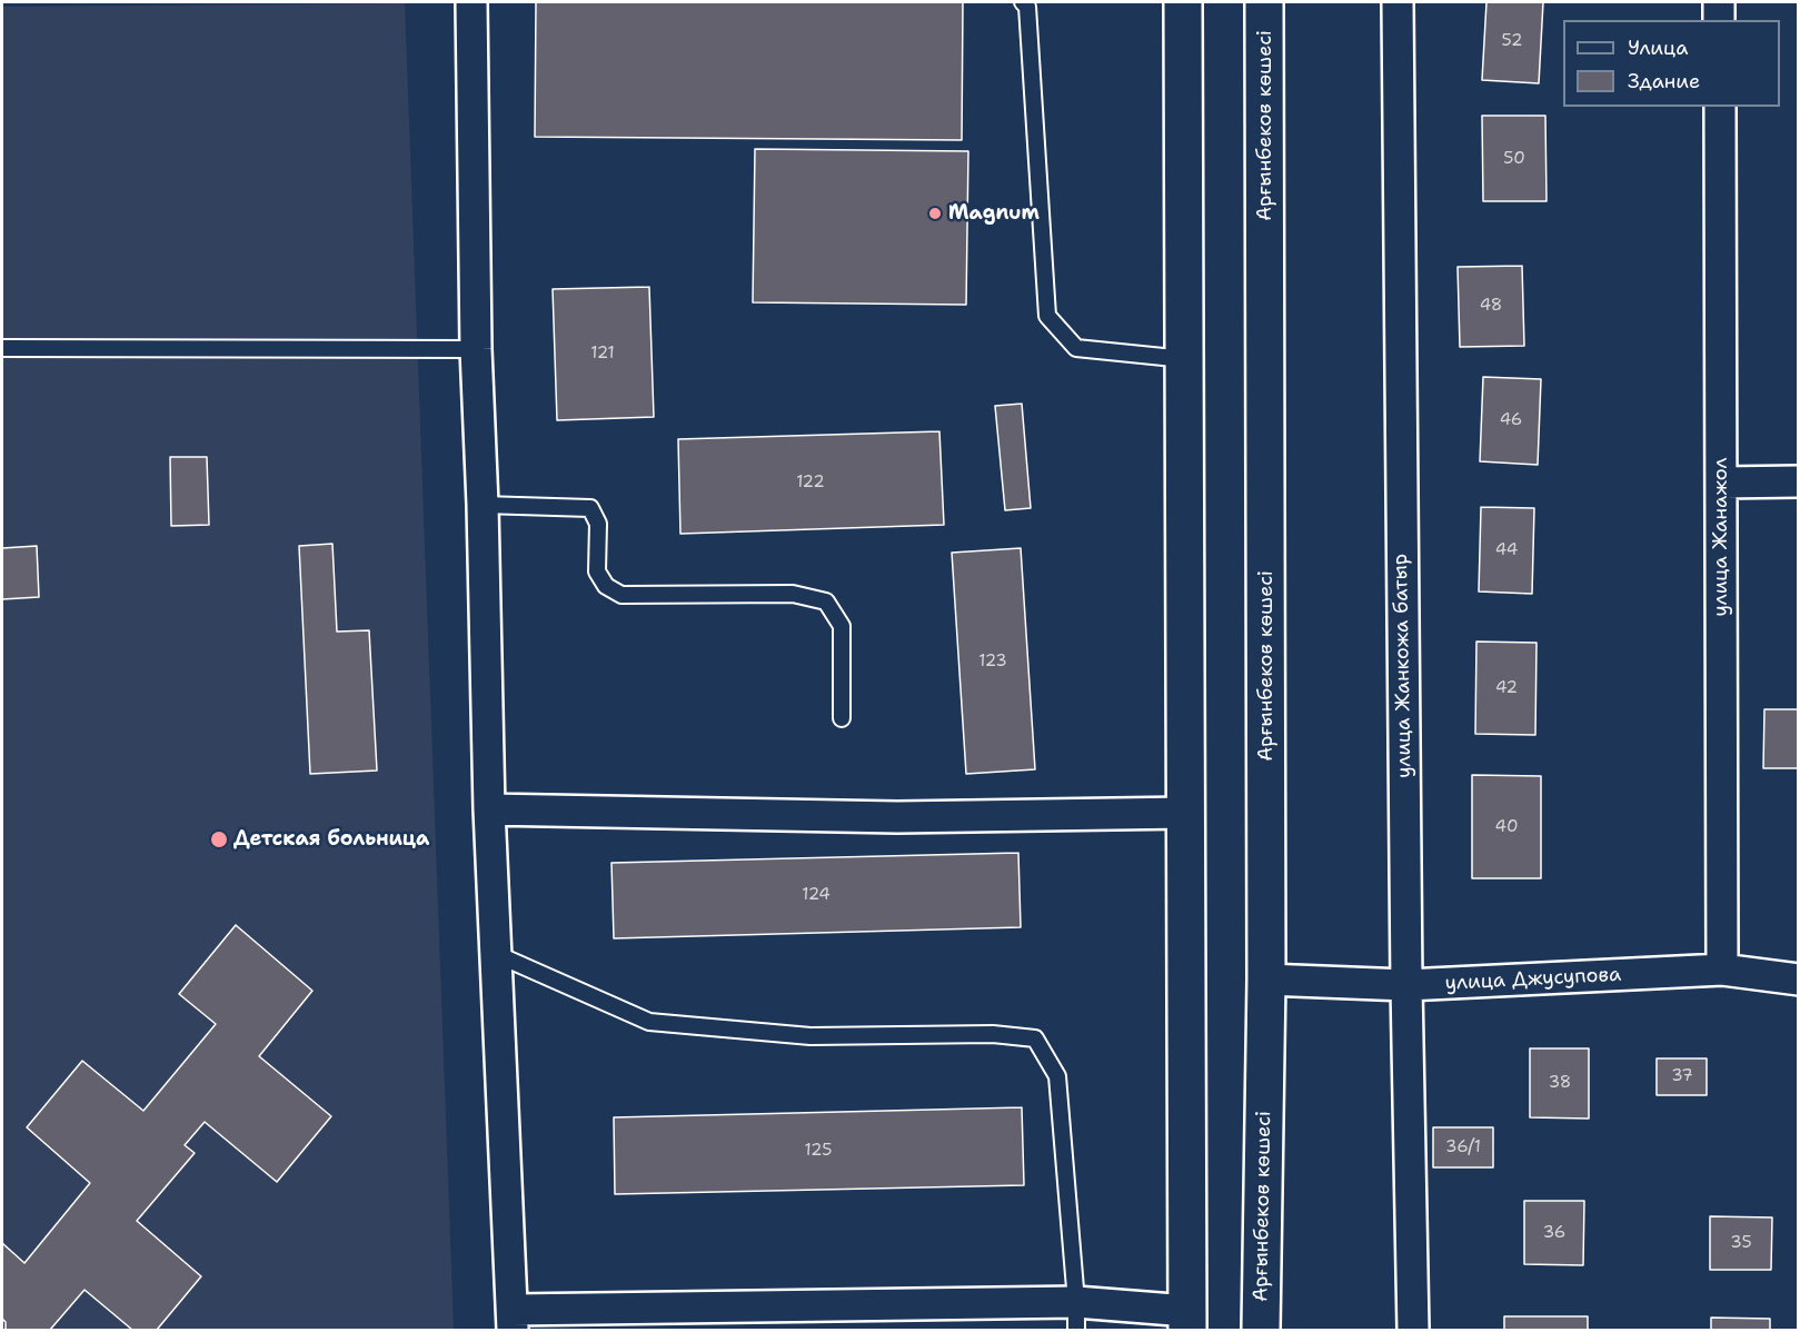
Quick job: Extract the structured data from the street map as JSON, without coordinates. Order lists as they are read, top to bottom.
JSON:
{
  "streets": {
    "main road": ["Арғынбеков көшесі"],
    "street": ["улица Жанажол", "улица Жанкожа батыр", "улица Джусупова"]
  },
  "crossings": [
    ["Арғынбеков көшесі", "улица Джусупова"],
    ["улица Жанажол", "улица Джусупова"],
    ["улица Жанкожа батыр", "улица Джусупова"]
  ],
  "places": ["Magnum", "Детская больница"],
  "house_numbers": [
    "52",
    "50",
    "48",
    "121",
    "46",
    "122",
    "44",
    "123",
    "42",
    "40",
    "124",
    "37",
    "38",
    "36/1",
    "125",
    "36",
    "35"
  ],
  "legend": ["Улица", "Здание"]
}
